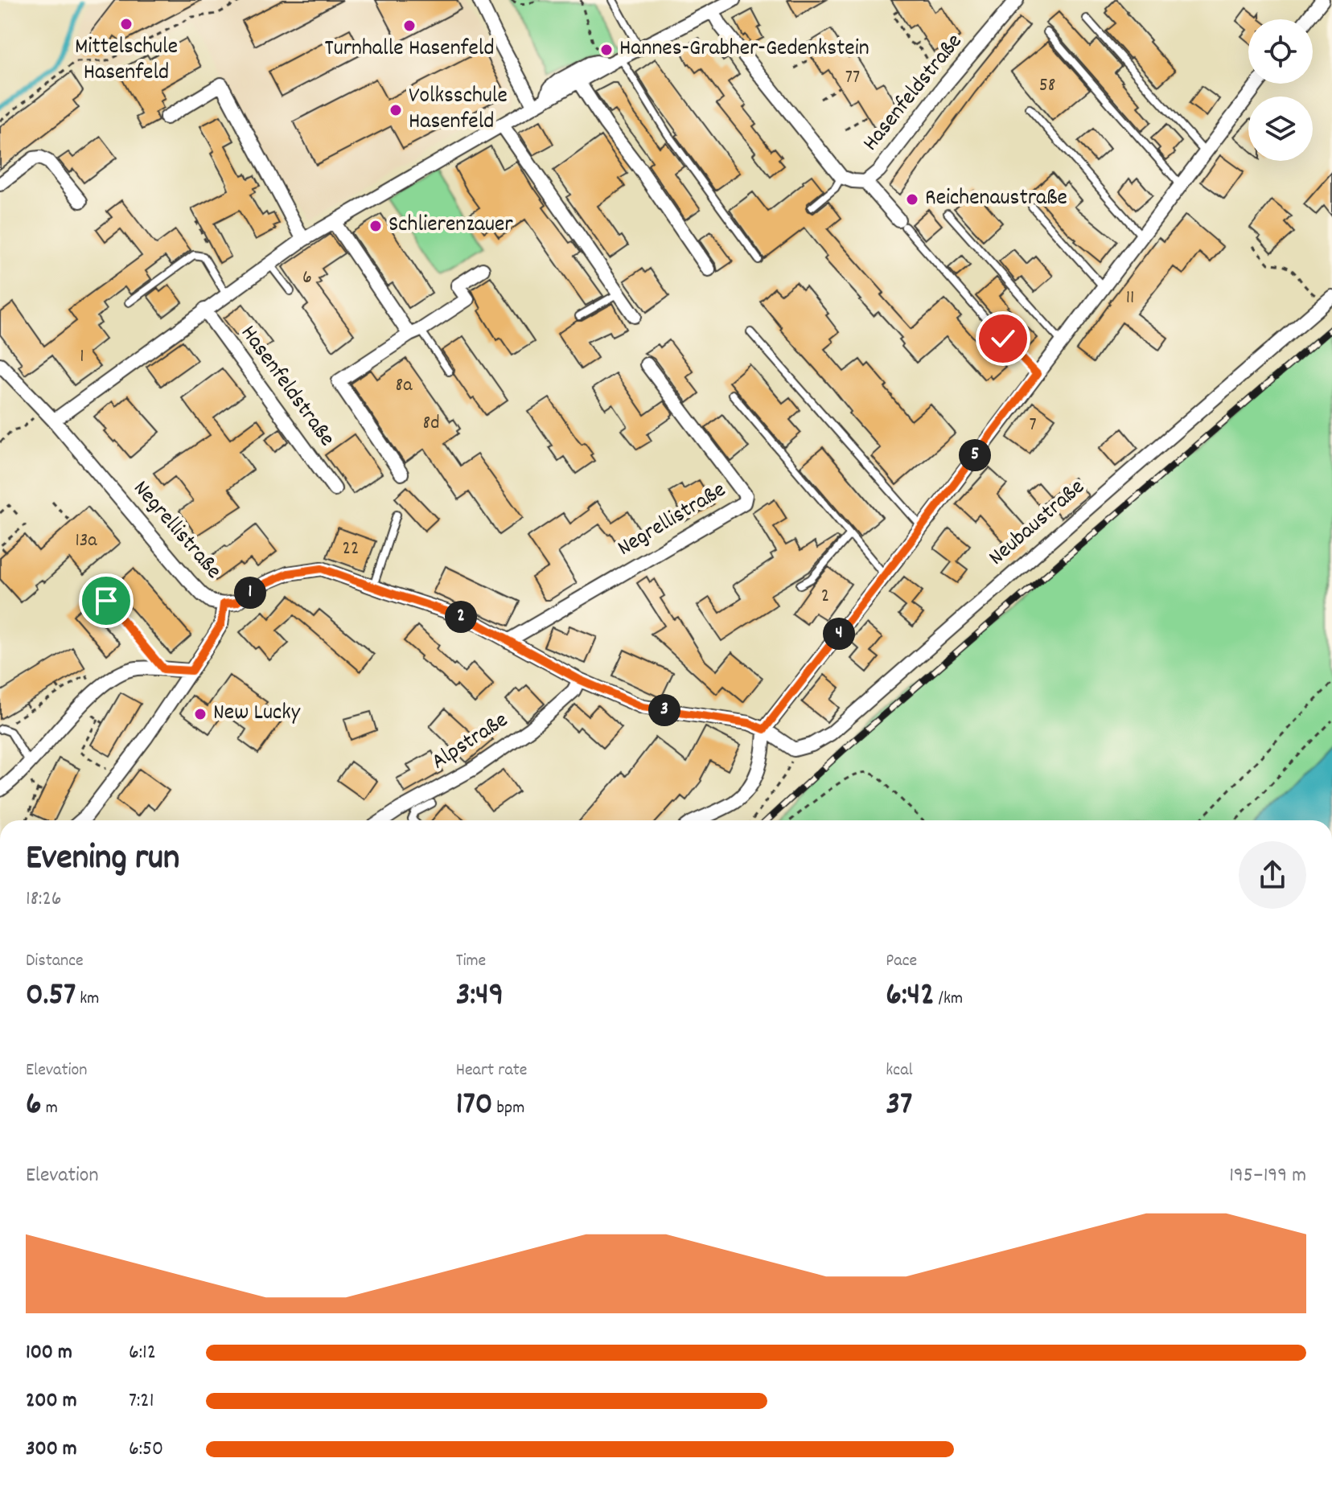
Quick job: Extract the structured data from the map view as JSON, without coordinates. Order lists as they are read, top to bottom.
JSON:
{
  "streets": {
    "street": [
      "Hasenfeldstraße",
      "Negrellistraße",
      "Neubaustraße",
      "Alpstraße"
    ]
  },
  "crossings": [
    ["Negrellistraße", "Alpstraße"]
  ],
  "places": [
    "Mittelschule Hasenfeld",
    "Turnhalle Hasenfeld",
    "Hannes-Grabher-Gedenkstein",
    "Volksschule Hasenfeld",
    "Reichenaustraße",
    "Schlierenzauer",
    "New Lucky"
  ],
  "house_numbers": [
    "77",
    "58",
    "6",
    "11",
    "1",
    "8a",
    "8d",
    "7",
    "13a",
    "22",
    "2"
  ],
  "page": {
    "pins": [
      "5",
      "1",
      "2",
      "4",
      "3"
    ],
    "heading": ["Evening run", "18:26"],
    "stats": [
      ["Distance", "0.57 km"],
      ["Time", "3:49"],
      ["Pace", "6:42 /km"],
      ["Elevation", "6 m"],
      ["Heart rate", "170 bpm"],
      ["kcal", "37"]
    ],
    "chart": ["Elevation", "195–199 m"],
    "list": [
      {
        "name": "100 m",
        "note": "6:12"
      },
      {
        "name": "200 m",
        "note": "7:21"
      },
      {
        "name": "300 m",
        "note": "6:50"
      }
    ]
  }
}
